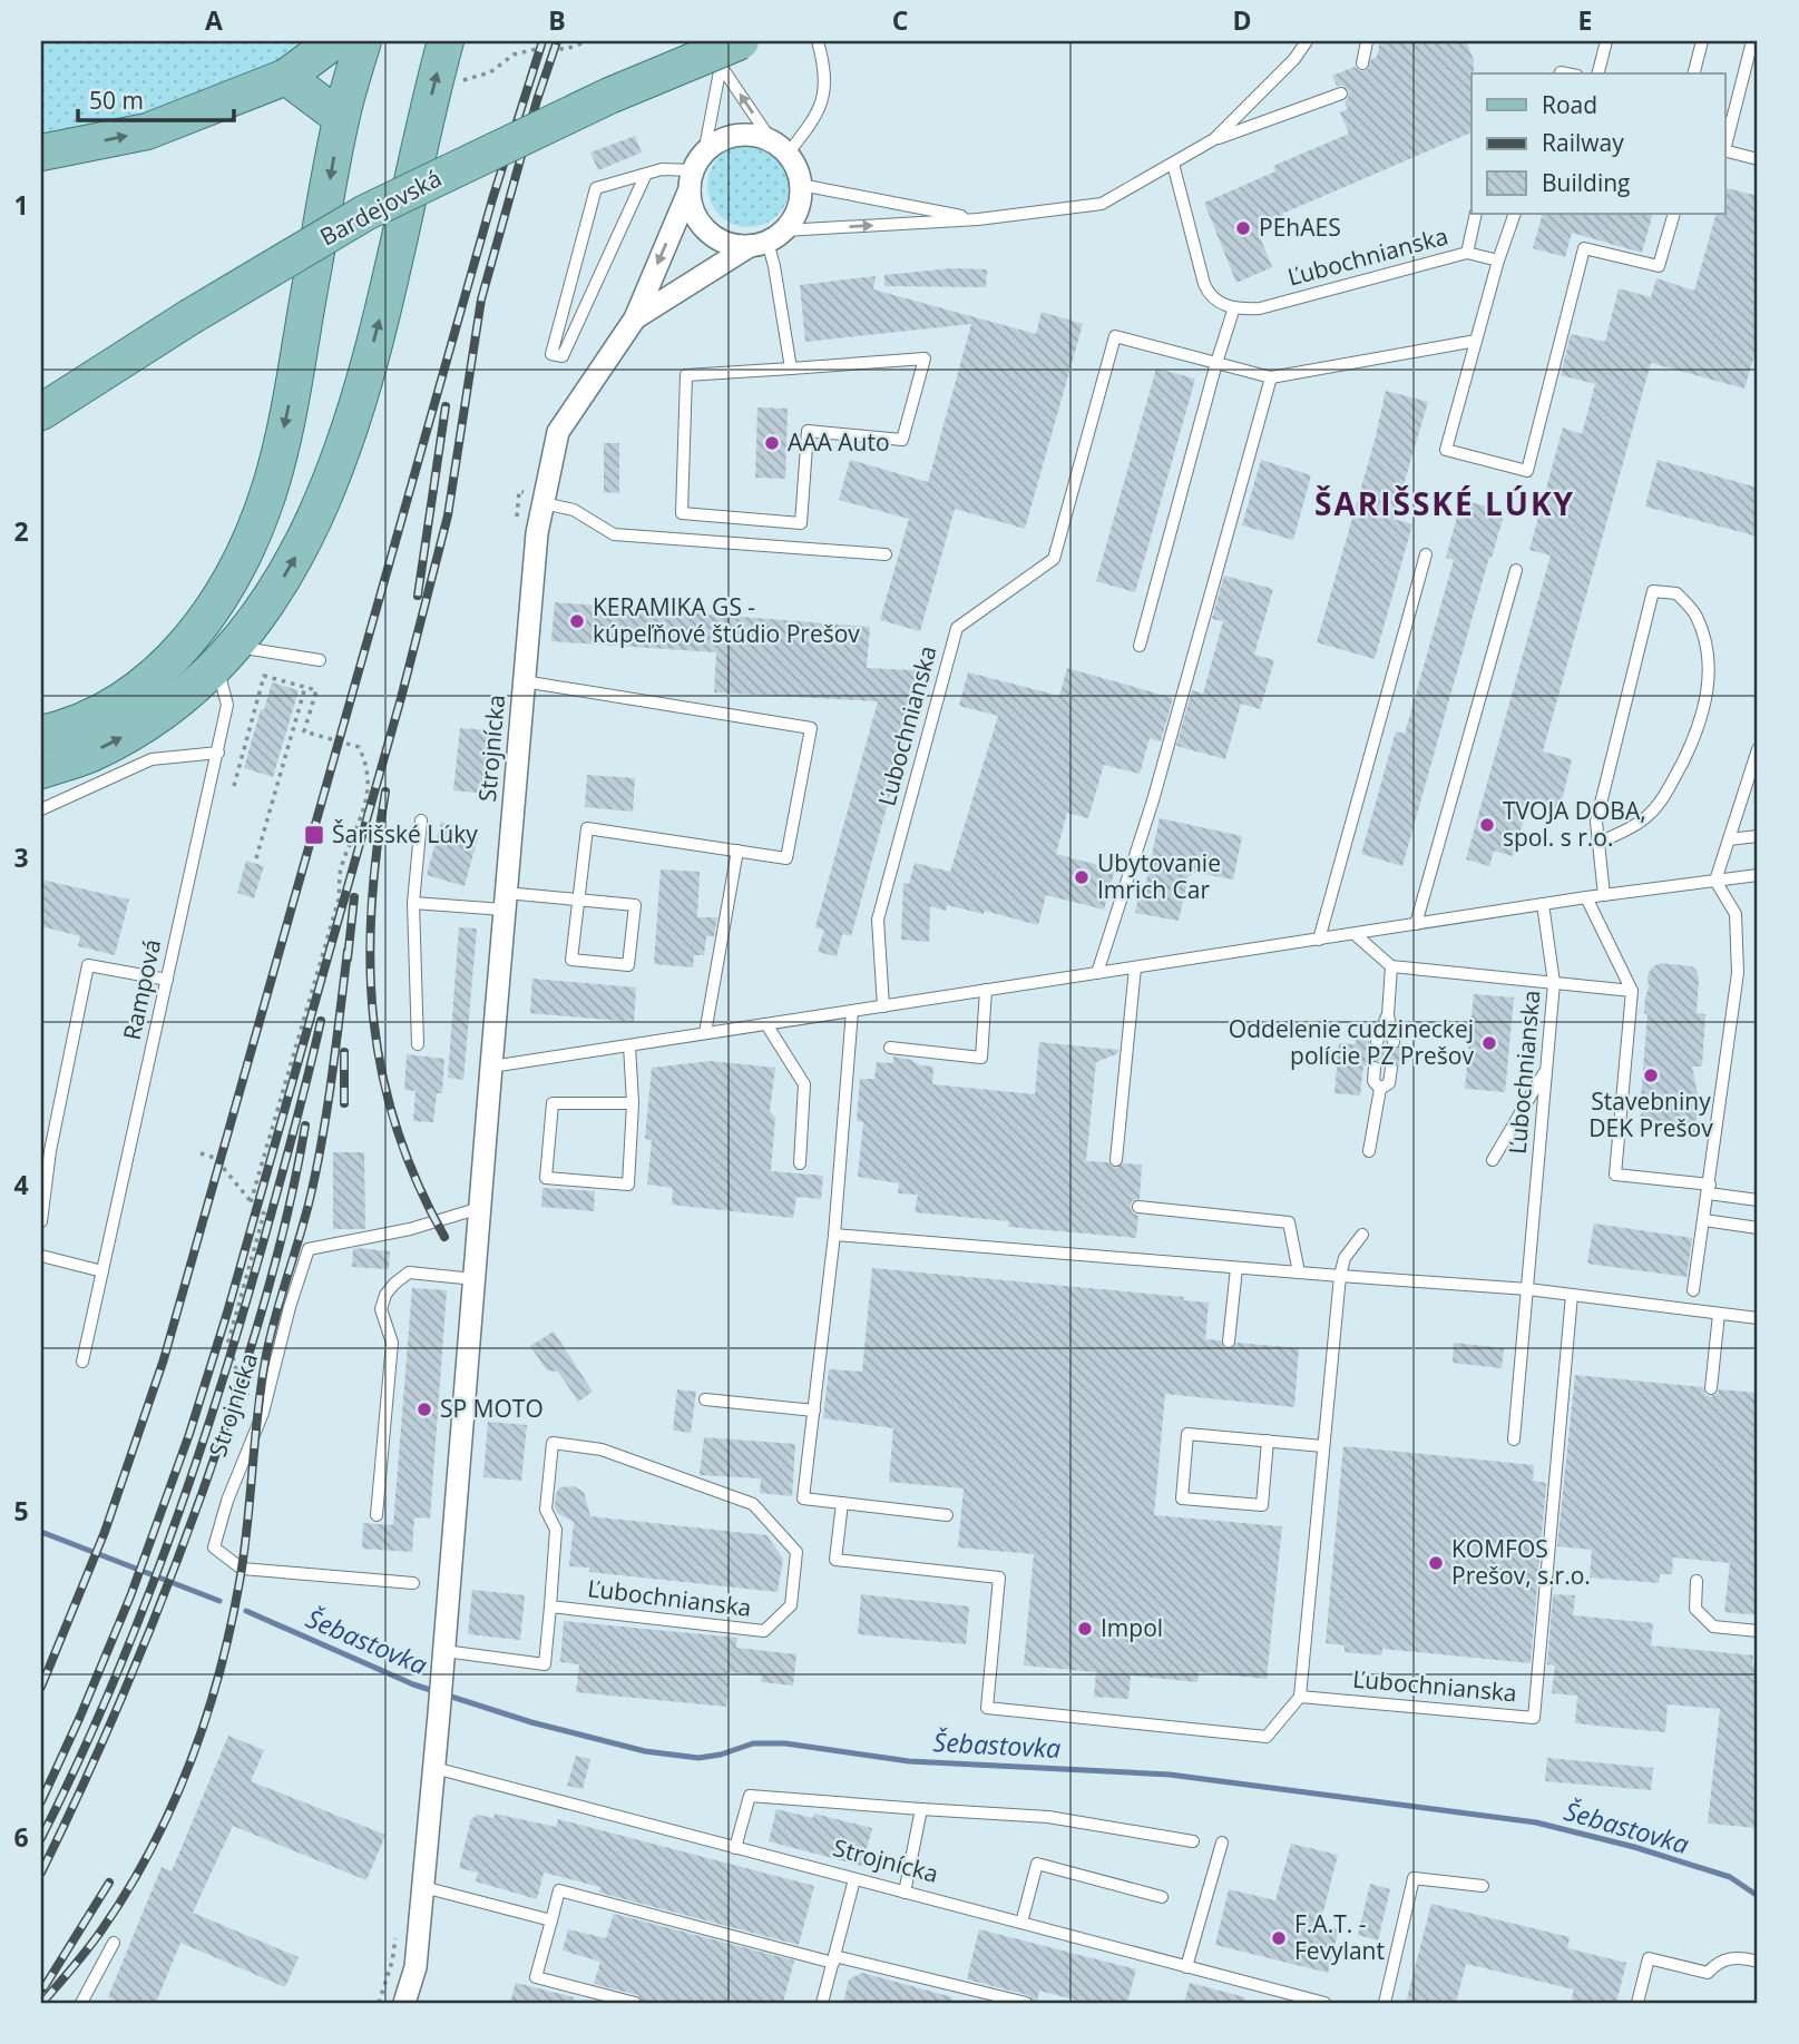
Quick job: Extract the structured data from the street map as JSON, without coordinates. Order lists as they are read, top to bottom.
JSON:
{
  "streets": {
    "main road": ["Bardejovská"],
    "street": ["Strojnícka"],
    "lane": ["Ľubochnianska", "Rampová"]
  },
  "crossings": [
    ["Ľubochnianska", "Strojnícka"]
  ],
  "districts": ["ŠARIŠSKÉ LÚKY"],
  "water": ["Šebastovka"],
  "places": {
    "other": [
      "PEhAES",
      "AAA Auto",
      "KERAMIKA GS - kúpeľňové štúdio Prešov",
      "TVOJA DOBA, spol. s r.o.",
      "Ubytovanie Imrich Car",
      "Oddelenie cudzineckej polície PZ Prešov",
      "Stavebniny DEK Prešov",
      "SP MOTO",
      "KOMFOS Prešov, s.r.o.",
      "Impol",
      "F.A.T. - Fevylant"
    ],
    "transit": ["Šarišské Lúky"]
  },
  "legend": ["Road", "Railway", "Building"],
  "scale_bar": "50 m",
  "grid": {
    "columns": [
      "A",
      "B",
      "C",
      "D",
      "E"
    ],
    "rows": [
      "1",
      "2",
      "3",
      "4",
      "5",
      "6"
    ]
  }
}
